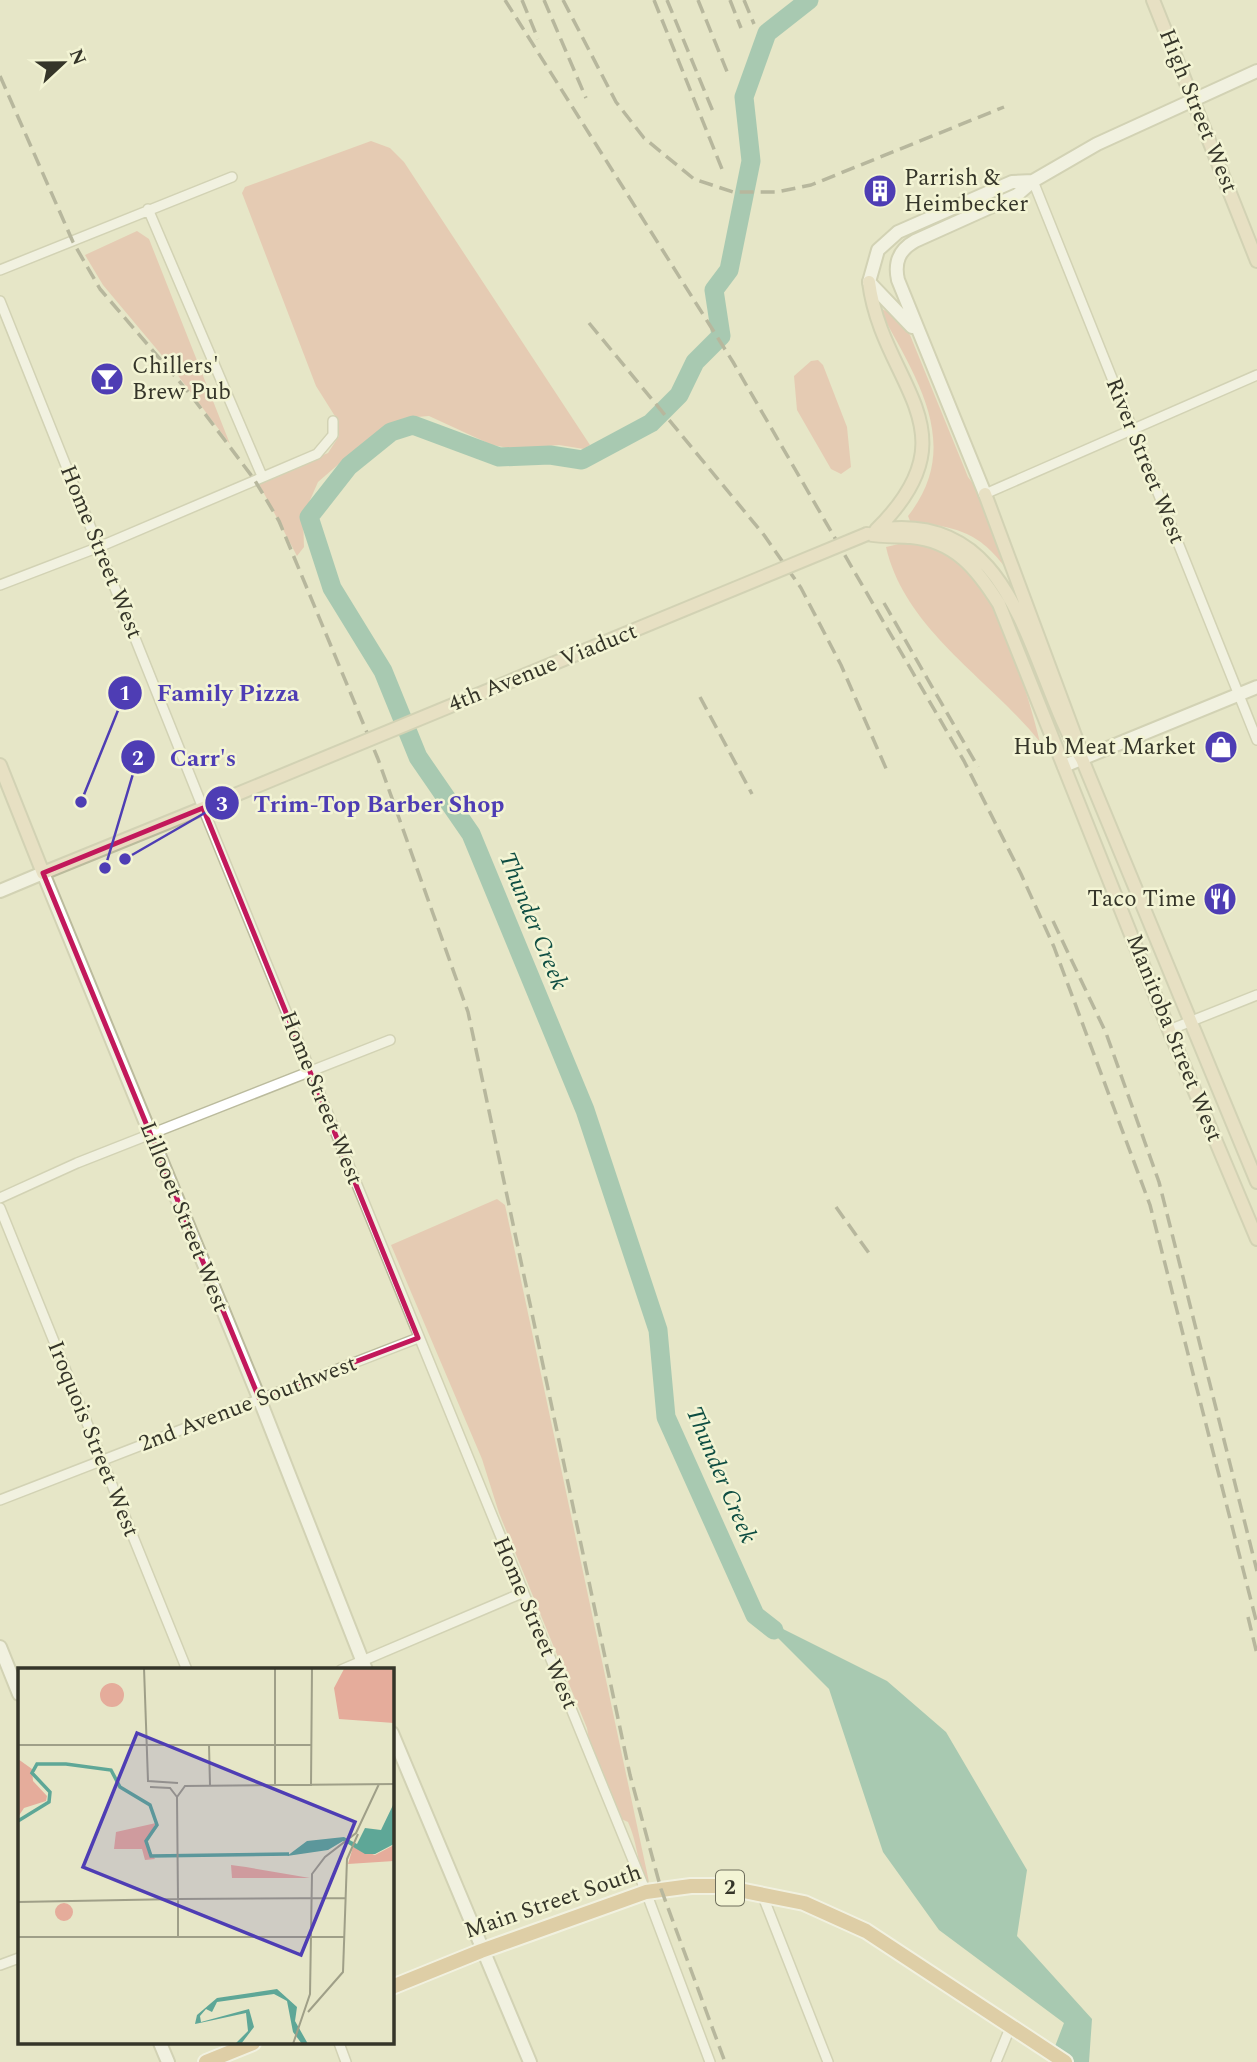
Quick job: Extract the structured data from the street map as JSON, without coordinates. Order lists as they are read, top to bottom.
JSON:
{
  "streets": {
    "main road": [
      "High Street West",
      "4th Avenue Viaduct",
      "Manitoba Street West",
      "Lillooet Street West",
      "2",
      "Main Street South"
    ],
    "street": [
      "River Street West",
      "Home Street West",
      "2nd Avenue Southwest",
      "Iroquois Street West"
    ]
  },
  "crossings": [
    ["Home Street West", "4th Avenue Viaduct"],
    ["Home Street West", "2nd Avenue Southwest"],
    ["Home Street West", "Main Street South"],
    ["4th Avenue Viaduct", "Manitoba Street West"],
    ["4th Avenue Viaduct", "Lillooet Street West"],
    ["Lillooet Street West", "2nd Avenue Southwest"],
    ["2nd Avenue Southwest", "Iroquois Street West"]
  ],
  "water": ["Thunder Creek"],
  "places": {
    "building": ["Parrish & Heimbecker"],
    "bar": ["Chillers' Brew Pub"],
    "shop": ["Hub Meat Market"],
    "other": ["Family Pizza", "Trim-Top Barber Shop", "Carr's"],
    "restaurant": ["Taco Time"]
  },
  "north": "right"
}
